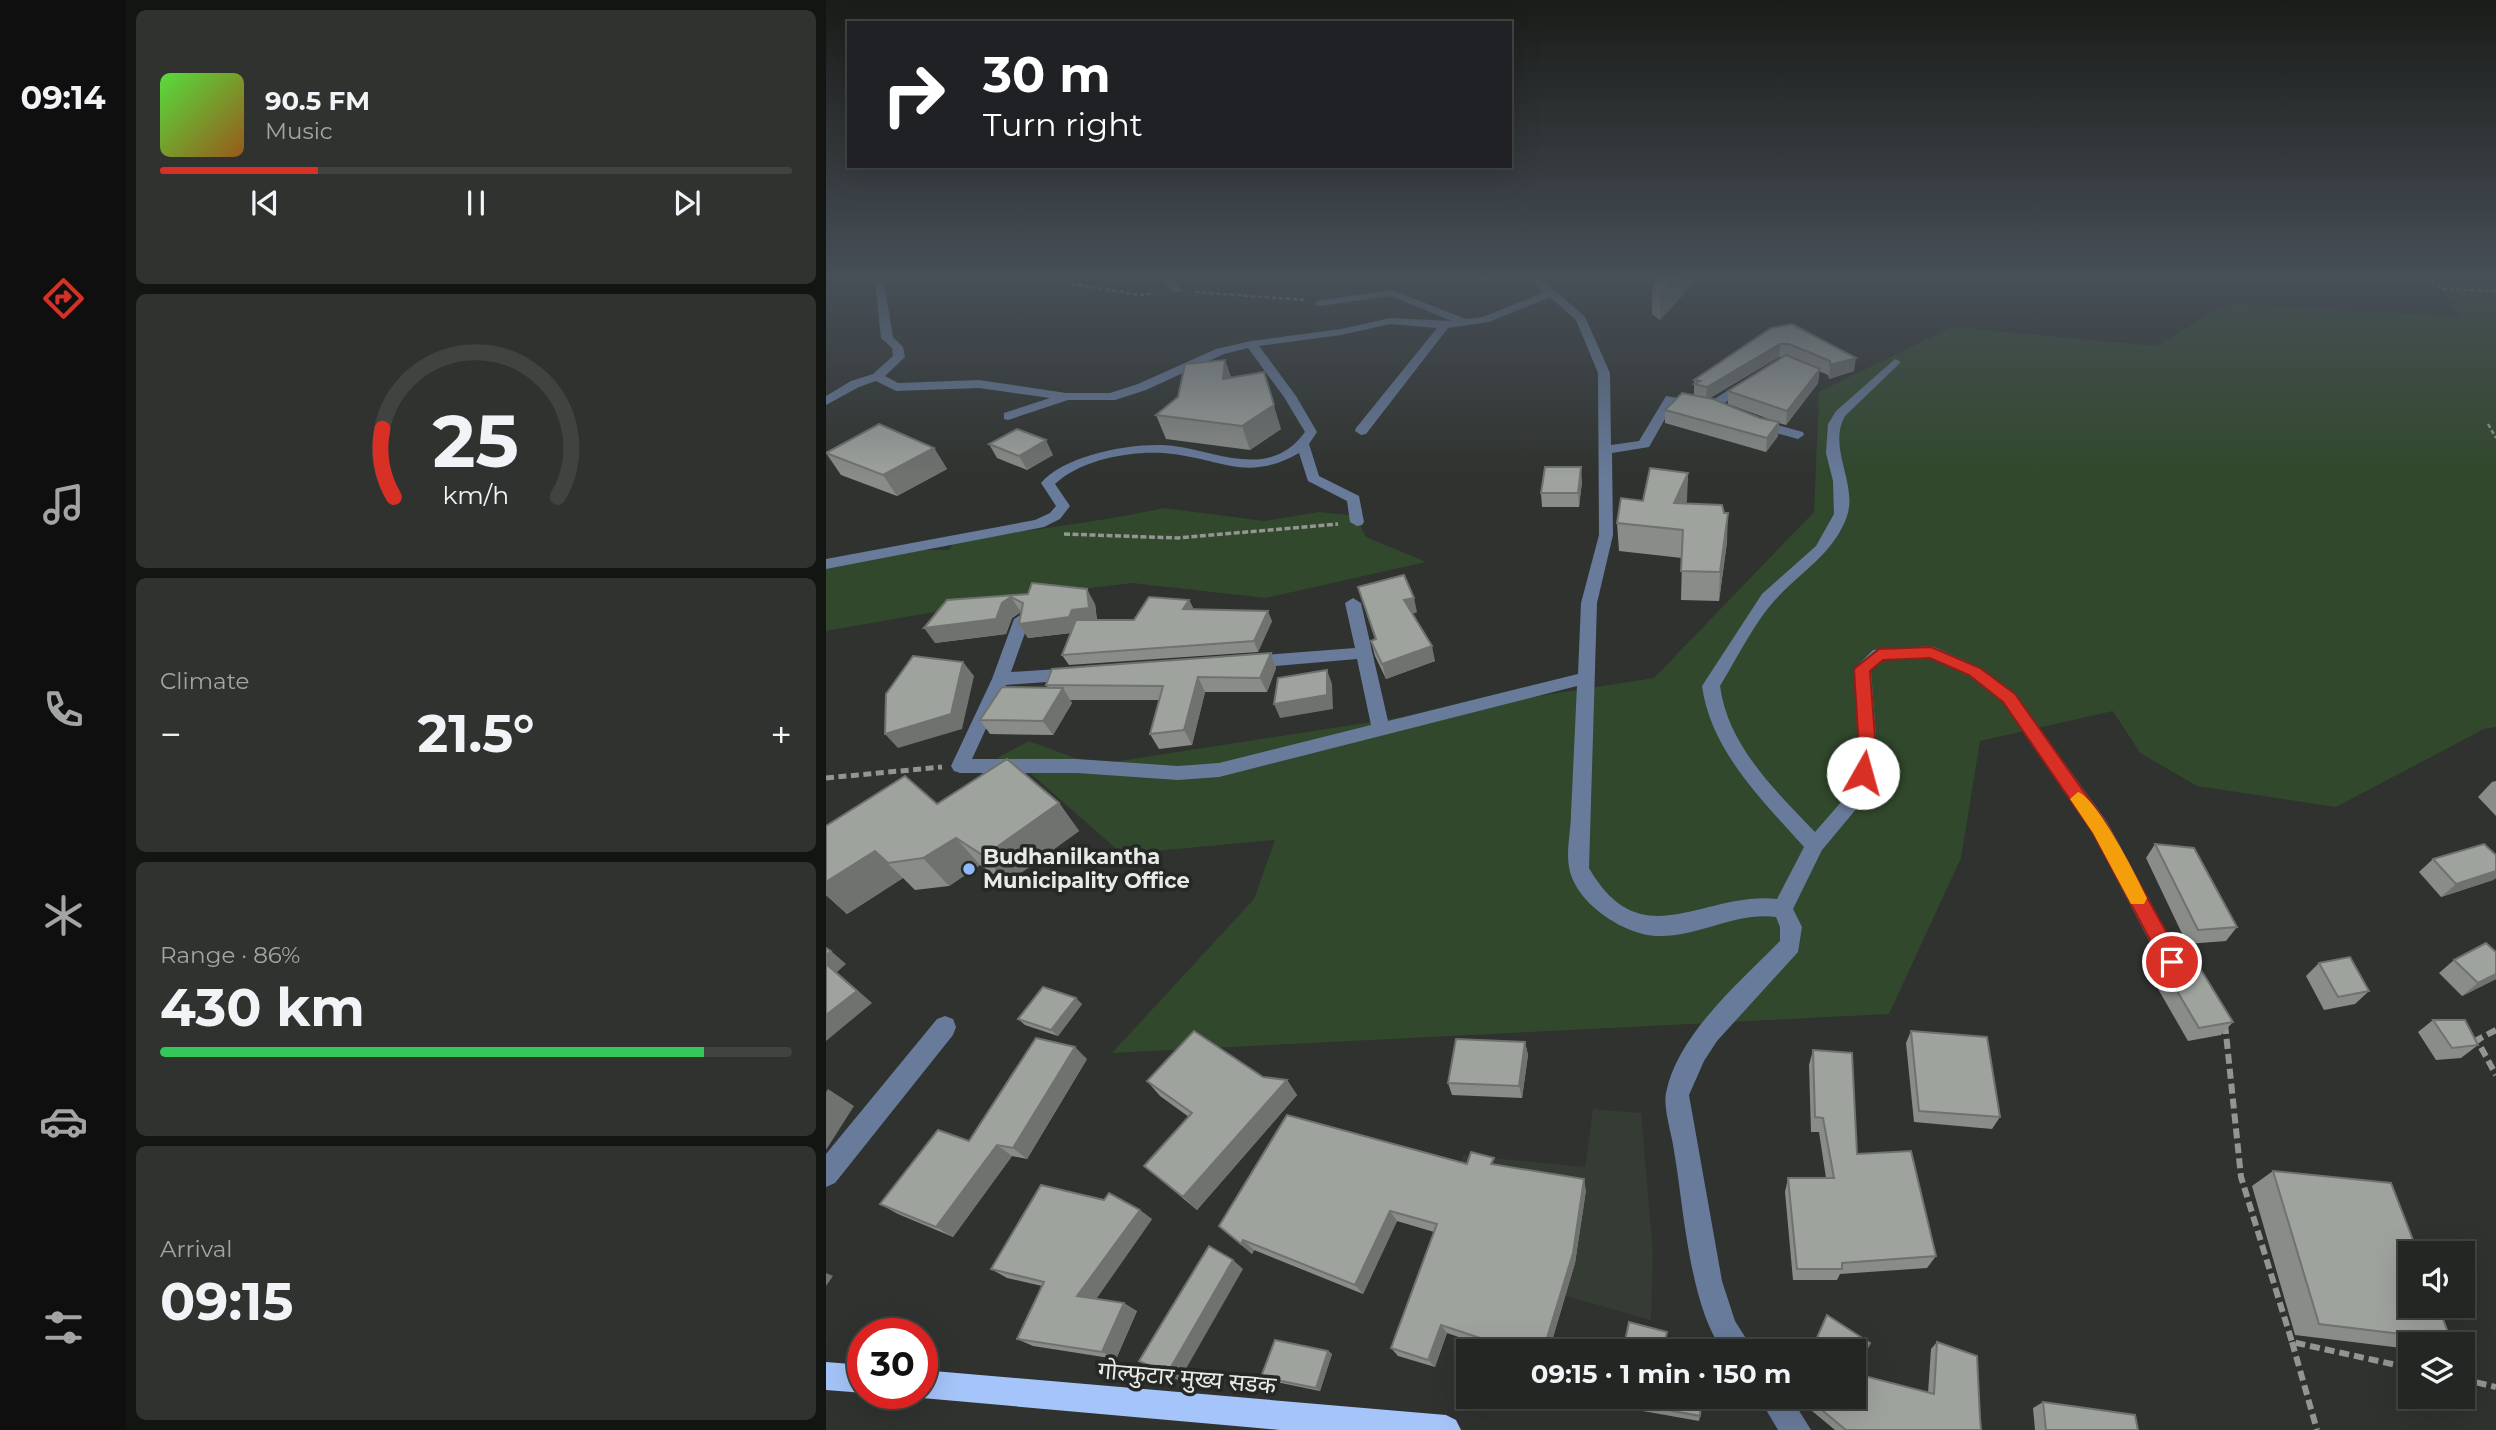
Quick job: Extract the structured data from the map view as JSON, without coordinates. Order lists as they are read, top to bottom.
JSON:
{
  "streets": {
    "main road": ["गोल्फुटार मुख्य सडक"]
  },
  "places": ["Budhanilkantha Municipality Office"],
  "page": {
    "tabs": "09:14",
    "turn": ["30 m", "Turn right"],
    "song": ["90.5 FM", "Music"],
    "tile": [
      "Climate",
      ["Range · 86%", "430 km"],
      ["Arrival", "09:15"]
    ],
    "heat": ["−", "21.5°", "+"],
    "limit": "30",
    "trip": "09:15 · 1 min · 150 m",
    "gauge": ["25", "km/h"]
  }
}
